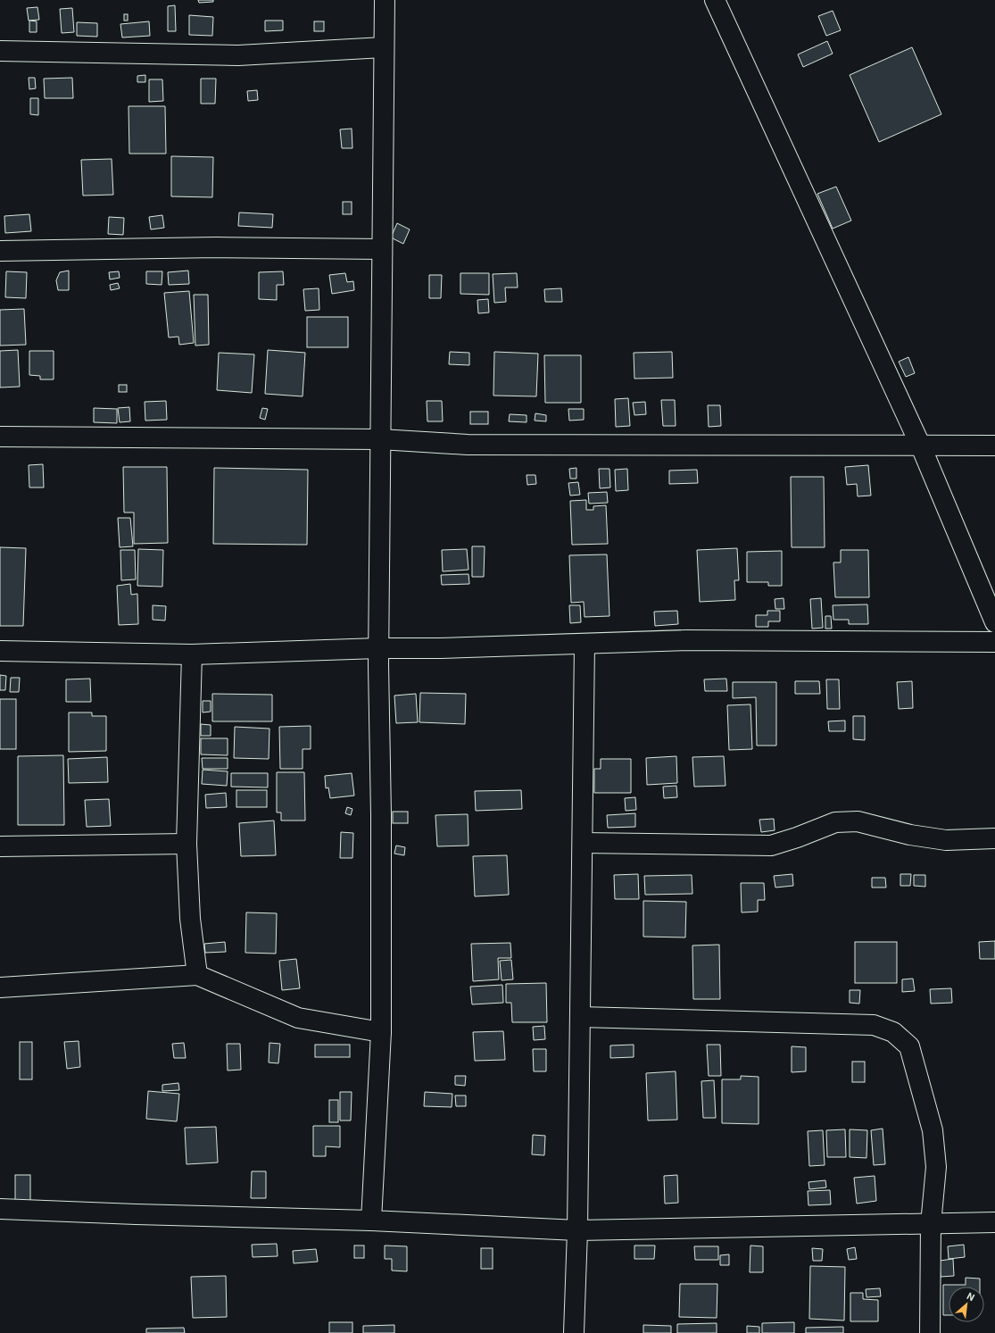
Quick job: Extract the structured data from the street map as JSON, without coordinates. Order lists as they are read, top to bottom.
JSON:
{
  "north": "top right"
}
